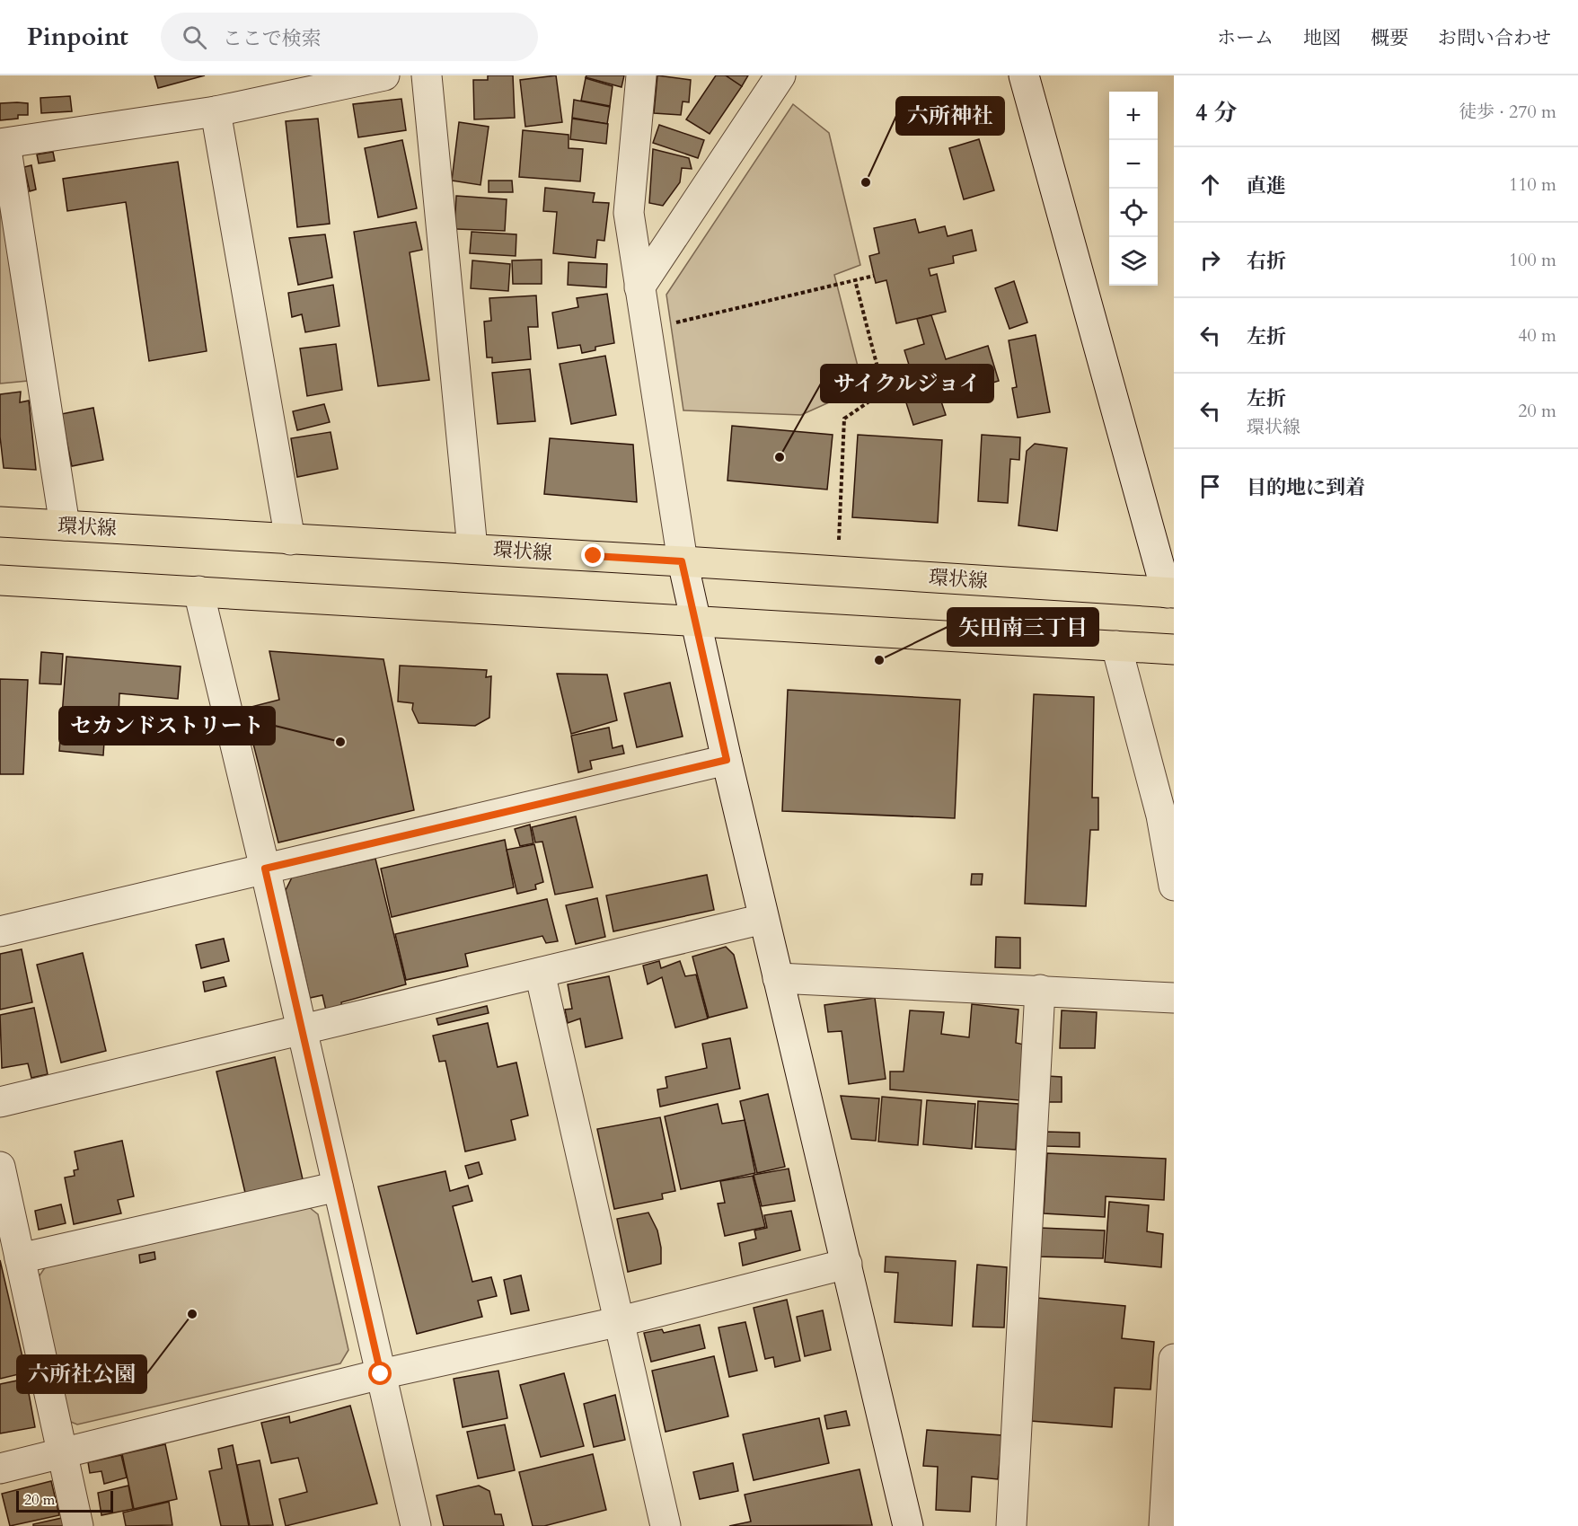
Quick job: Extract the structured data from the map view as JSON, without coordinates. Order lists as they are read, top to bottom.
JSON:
{
  "streets": {
    "main road": ["環状線"]
  },
  "places": [
    "六所神社",
    "サイクルジョイ",
    "矢田南三丁目",
    "セカンドストリート",
    "六所社公園"
  ],
  "scale_bar": "20 m",
  "page": {
    "header": "Pinpoint",
    "search": "ここで検索",
    "nav": [
      "ホーム",
      "地図",
      "概要",
      "お問い合わせ"
    ],
    "heading": ["4 分", "徒歩 · 270 m"],
    "map_buttons": ["+", "−"],
    "list": [
      ["直進", "110 m"],
      ["右折", "100 m"],
      ["左折", "40 m"],
      ["左折", "環状線", "20 m"],
      "目的地に到着"
    ],
    "scale": "20 m"
  }
}
